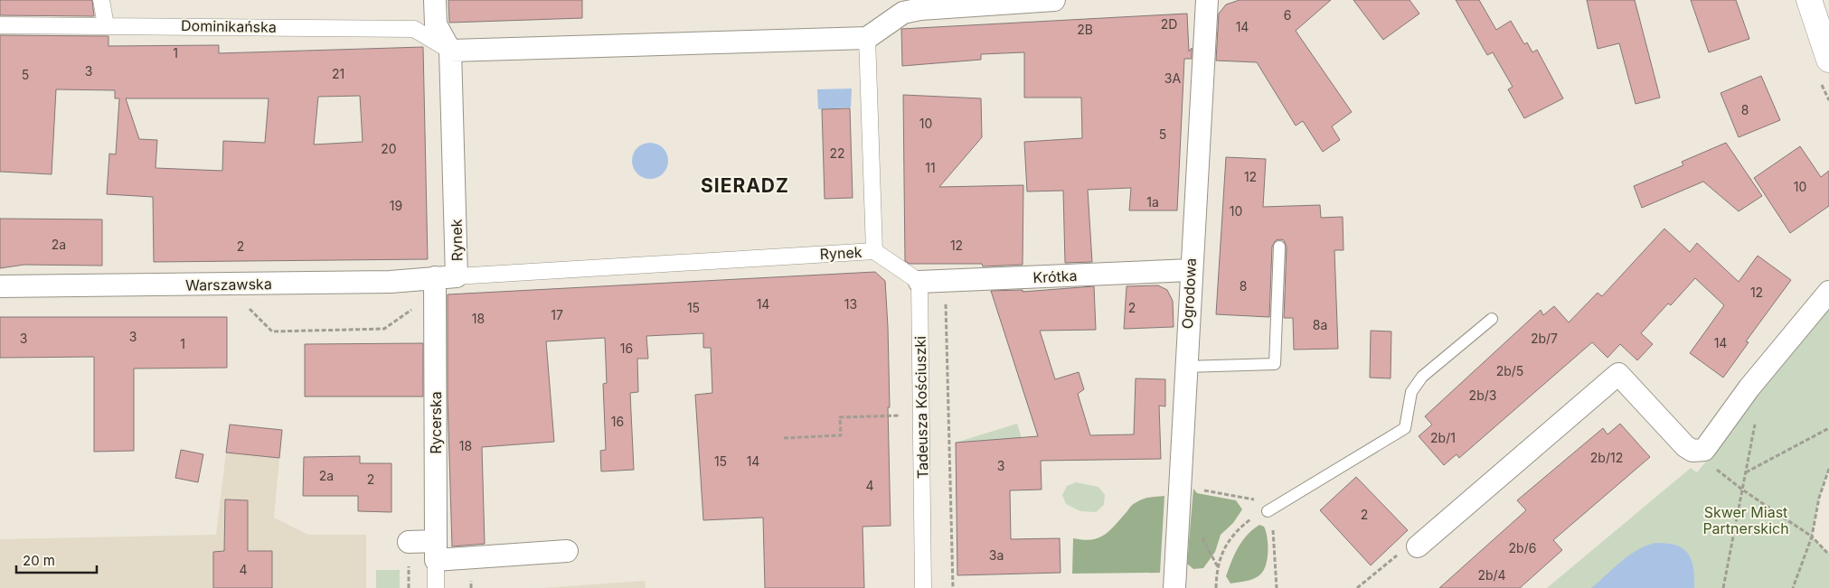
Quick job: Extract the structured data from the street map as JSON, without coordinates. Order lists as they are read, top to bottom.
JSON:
{
  "streets": {
    "street": [
      "Dominikańska",
      "Rynek",
      "Krótka",
      "Warszawska",
      "Ogrodowa",
      "Tadeusza Kościuszki",
      "Rycerska"
    ]
  },
  "crossings": [
    ["Dominikańska", "Rynek"],
    ["Rynek", "Warszawska"],
    ["Krótka", "Ogrodowa"],
    ["Krótka", "Tadeusza Kościuszki"],
    ["Warszawska", "Rycerska"]
  ],
  "districts": ["SIERADZ"],
  "parks": ["Skwer Miast Partnerskich"],
  "house_numbers": [
    "6",
    "2D",
    "14",
    "2B",
    "1",
    "3",
    "21",
    "5",
    "3A",
    "8",
    "10",
    "5",
    "20",
    "22",
    "11",
    "12",
    "10",
    "1a",
    "19",
    "10",
    "2a",
    "12",
    "2",
    "8",
    "12",
    "14",
    "13",
    "15",
    "2",
    "17",
    "18",
    "8a",
    "3",
    "3",
    "2b/7",
    "14",
    "1",
    "16",
    "2b/5",
    "2b/3",
    "16",
    "2b/1",
    "18",
    "2b/12",
    "15",
    "14",
    "3",
    "2a",
    "2",
    "4",
    "2",
    "2b/6",
    "3a",
    "4",
    "2b/4"
  ],
  "scale_bar": "20 m"
}
